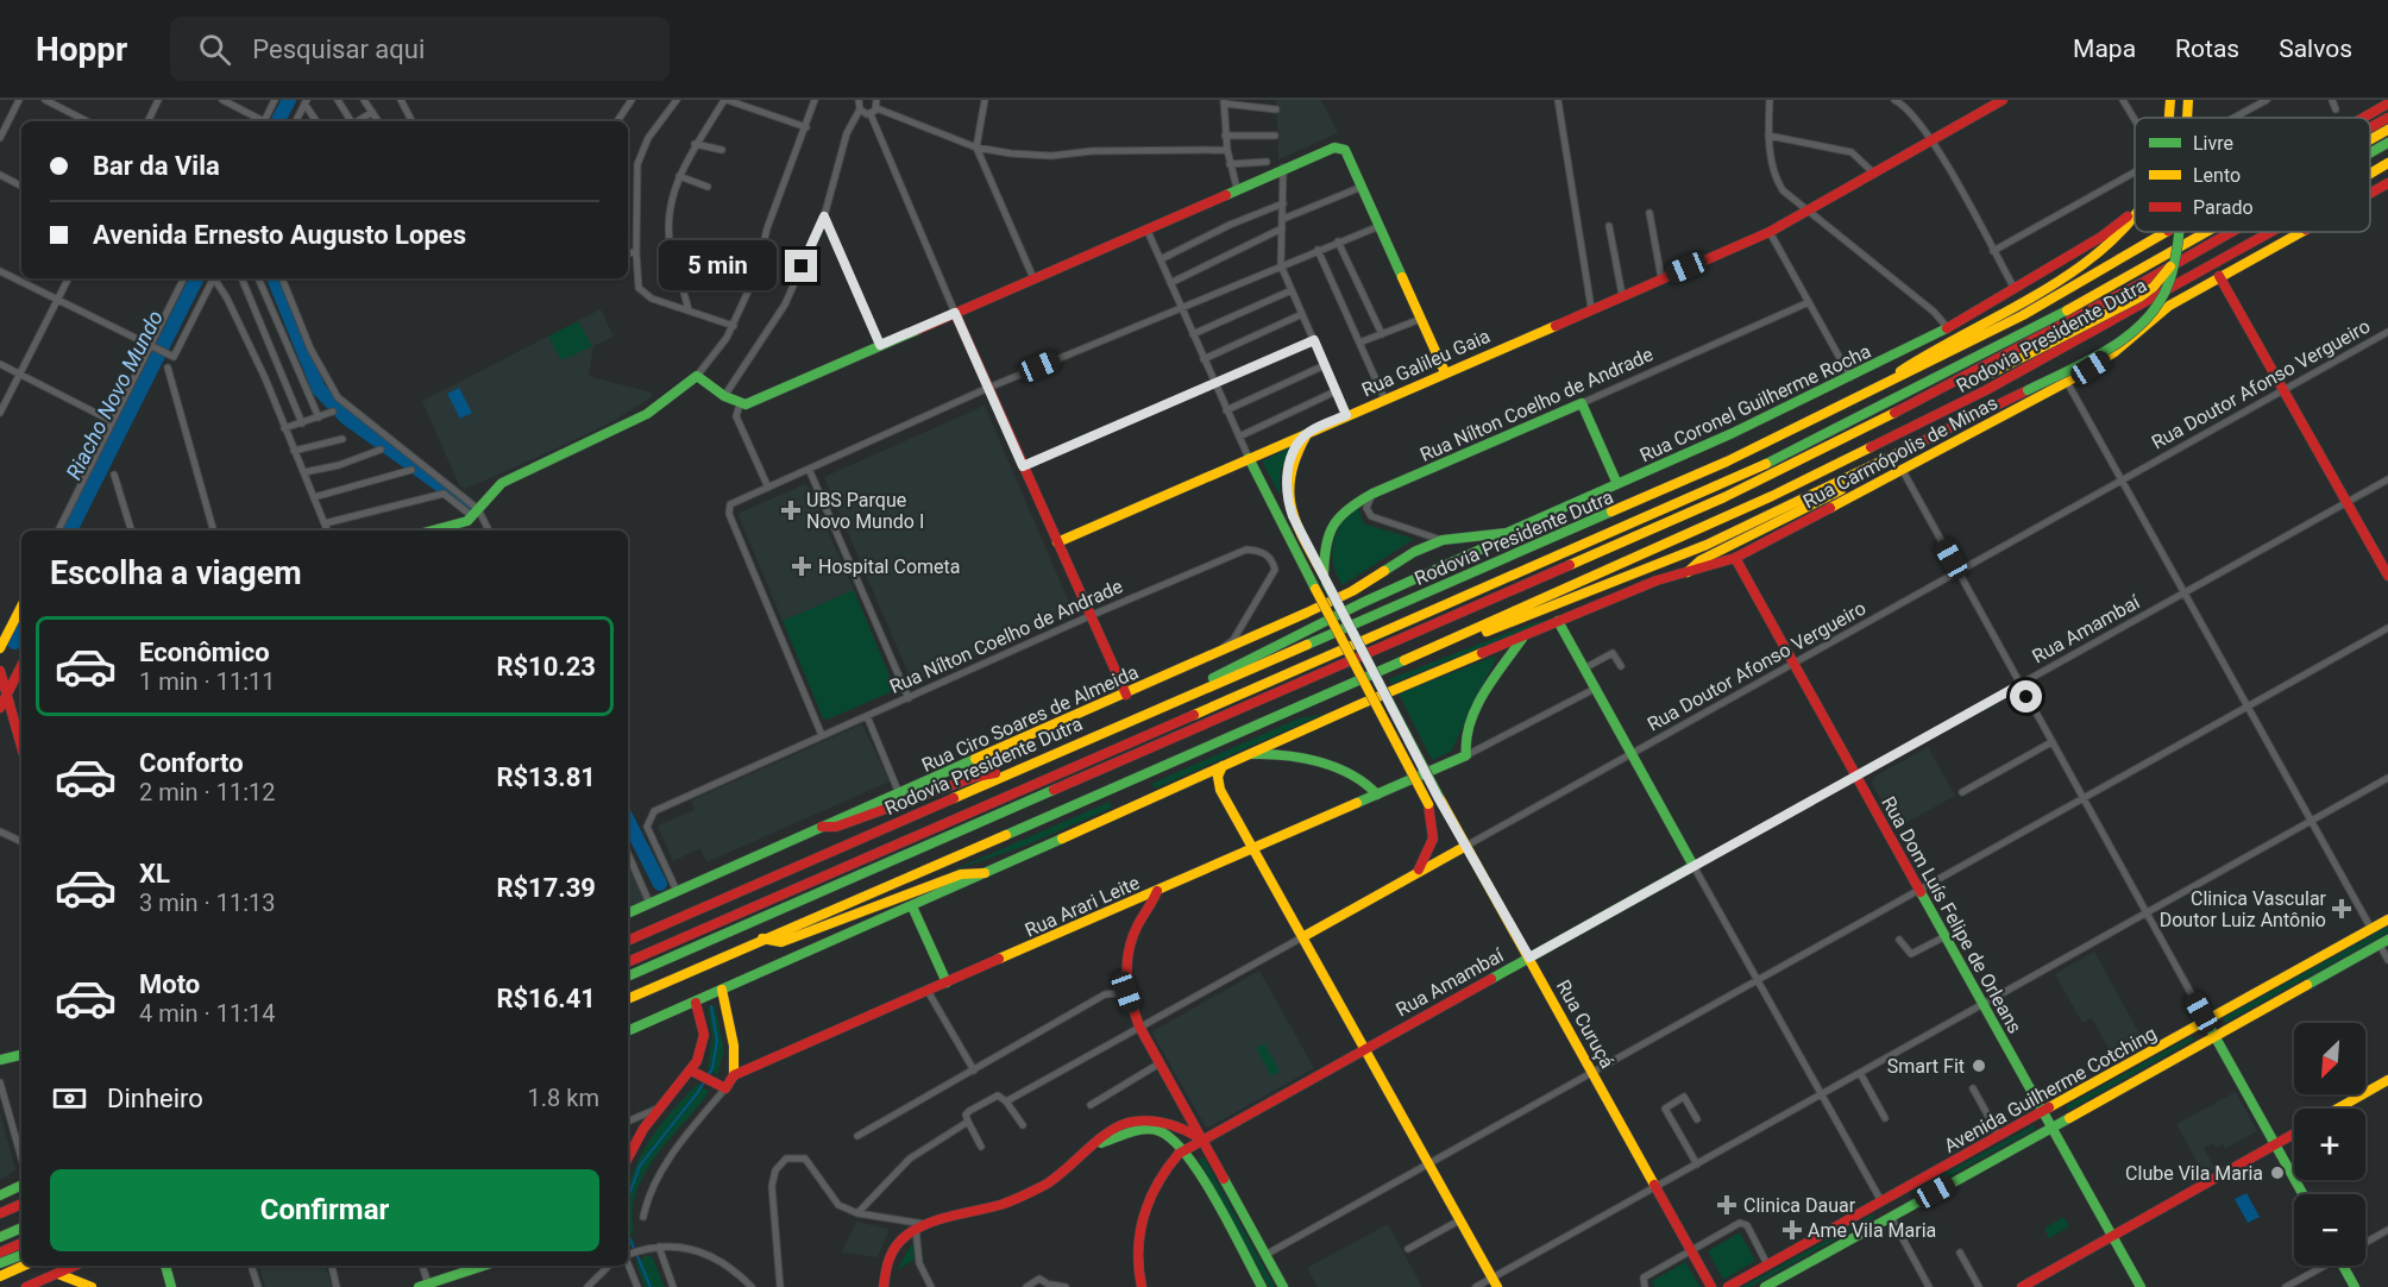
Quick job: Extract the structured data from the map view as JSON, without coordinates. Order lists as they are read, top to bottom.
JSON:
{
  "streets": {
    "main road": [
      "Rodovia Presidente Dutra",
      "Rua Galileu Gaia",
      "Rua Doutor Afonso Vergueiro",
      "Rua Coronel Guilherme Rocha",
      "Rua Nílton Coelho de Andrade",
      "Rua Carmópolis de Minas",
      "Rua Amambaí",
      "Rua Ciro Soares de Almeida",
      "Rua Arari Leite",
      "Rua Dom Luís Felipe de Orleans",
      "Rua Curuçá",
      "Avenida Guilherme Cotching"
    ]
  },
  "crossings": [
    ["Rua Galileu Gaia", "Rua Curuçá"],
    ["Rua Doutor Afonso Vergueiro", "Rua Dom Luís Felipe de Orleans"],
    ["Rua Doutor Afonso Vergueiro", "Rua Curuçá"],
    ["Rua Coronel Guilherme Rocha", "Rua Nílton Coelho de Andrade"],
    ["Rua Coronel Guilherme Rocha", "Rua Ciro Soares de Almeida"],
    ["Rua Nílton Coelho de Andrade", "Rua Ciro Soares de Almeida"],
    ["Rua Nílton Coelho de Andrade", "Rua Curuçá"],
    ["Rua Carmópolis de Minas", "Rua Dom Luís Felipe de Orleans"],
    ["Rua Amambaí", "Rua Dom Luís Felipe de Orleans"],
    ["Rua Amambaí", "Rua Curuçá"],
    ["Rua Dom Luís Felipe de Orleans", "Avenida Guilherme Cotching"]
  ],
  "water": ["Riacho Novo Mundo"],
  "places": {
    "health": [
      "UBS Parque Novo Mundo I",
      "Hospital Cometa",
      "Clinica Vascular Doutor Luiz Antônio",
      "Clinica Dauar",
      "Ame Vila Maria"
    ],
    "other": ["Smart Fit", "Clube Vila Maria"]
  },
  "legend": ["Livre", "Lento", "Parado"],
  "north": "bottom left",
  "page": {
    "header": "Hoppr",
    "search": "Pesquisar aqui",
    "nav": ["Mapa", "Rotas", "Salvos"],
    "banner": ["Bar da Vila", "Avenida Ernesto Augusto Lopes"],
    "bubble": "5 min",
    "heading": "Escolha a viagem",
    "list": [
      {
        "name": "Econômico",
        "note": "1 min · 11:11",
        "value": "R$10.23"
      },
      {
        "name": "Conforto",
        "note": "2 min · 11:12",
        "value": "R$13.81"
      },
      {
        "name": "XL",
        "note": "3 min · 11:13",
        "value": "R$17.39"
      },
      {
        "name": "Moto",
        "note": "4 min · 11:14",
        "value": "R$16.41"
      }
    ],
    "map_buttons": ["+", "−"],
    "pay": ["Dinheiro", "1.8 km"],
    "buttons": "Confirmar"
  }
}
